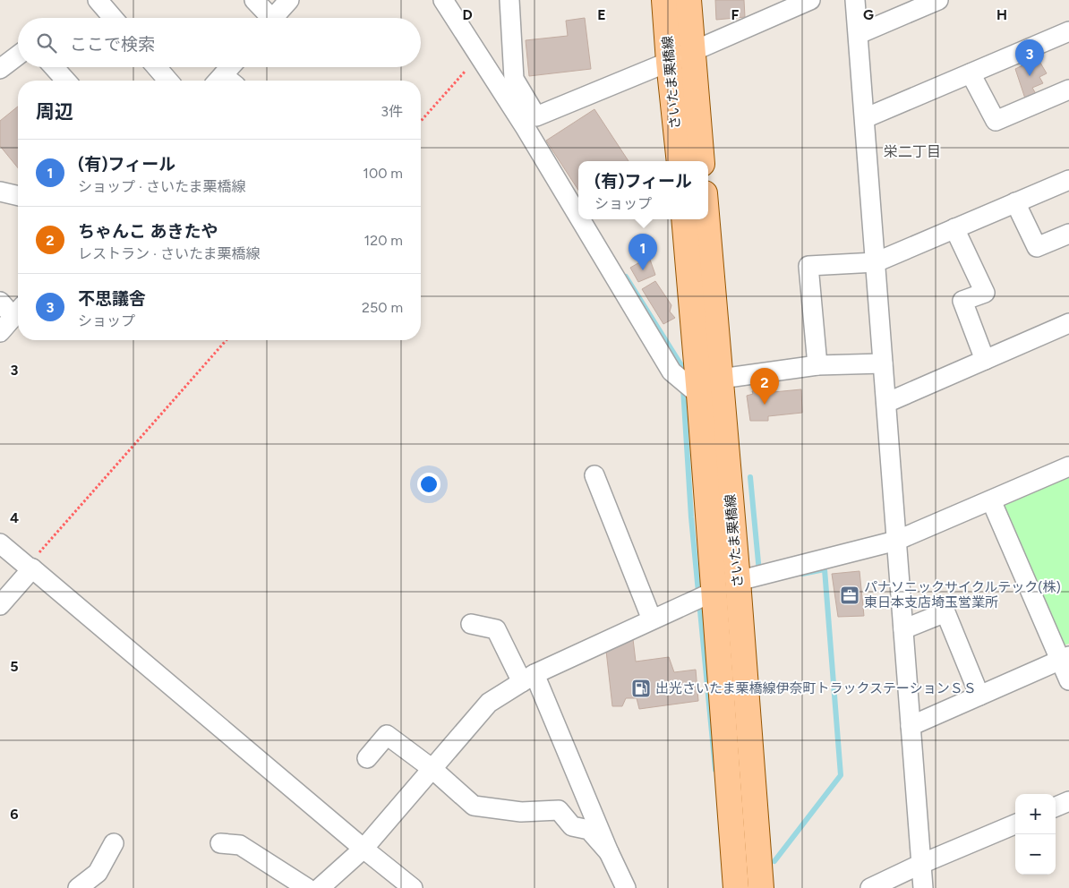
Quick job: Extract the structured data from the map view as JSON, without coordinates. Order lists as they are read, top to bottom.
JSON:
{
  "streets": {
    "main road": ["さいたま栗橋線"]
  },
  "districts": ["栄二丁目"],
  "places": {
    "office": ["パナソニックサイクルテック(株) 東日本支店埼玉営業所"],
    "fuel station": ["出光さいたま栗橋線伊奈町トラックステーションＳＳ"]
  },
  "page": {
    "search": "ここで検索",
    "pins": ["3", "1", "2"],
    "heading": ["周辺", "3件"],
    "list": [
      {
        "mark": "1",
        "name": "(有)フィール",
        "note": "ショップ · さいたま栗橋線",
        "value": "100 m"
      },
      {
        "mark": "2",
        "name": "ちゃんこ あきたや",
        "note": "レストラン · さいたま栗橋線",
        "value": "120 m"
      },
      {
        "mark": "3",
        "name": "不思議舎",
        "note": "ショップ",
        "value": "250 m"
      }
    ],
    "popup": ["(有)フィール", "ショップ"],
    "map_buttons": ["+", "−"]
  },
  "grid": {
    "columns": [
      "D",
      "E",
      "F",
      "G",
      "H"
    ],
    "rows": [
      "3",
      "4",
      "5",
      "6"
    ]
  }
}
